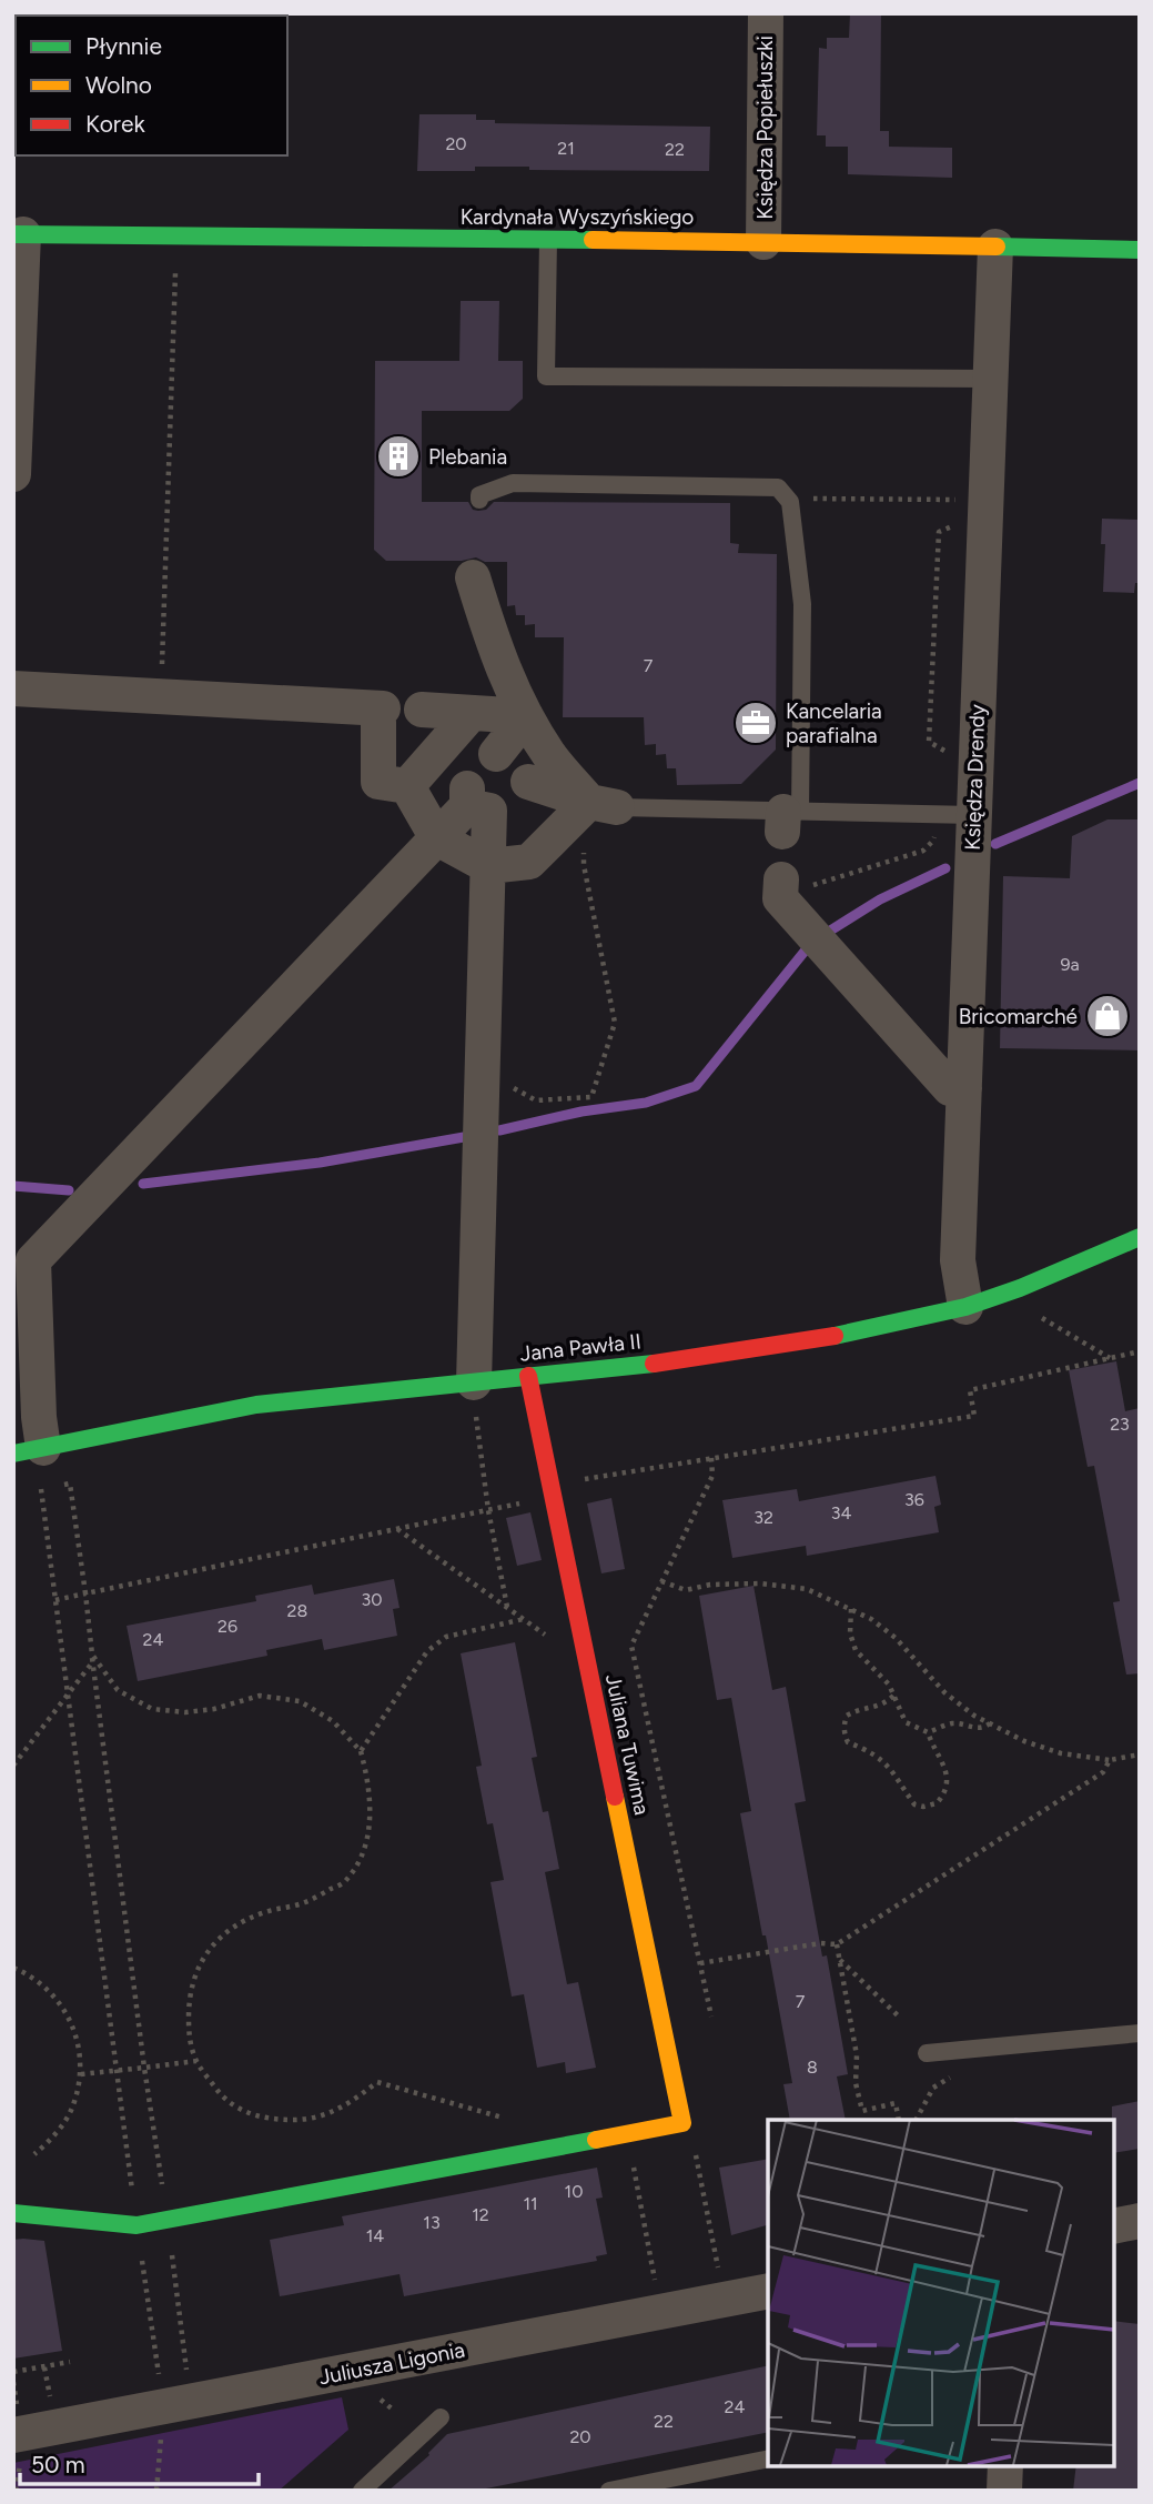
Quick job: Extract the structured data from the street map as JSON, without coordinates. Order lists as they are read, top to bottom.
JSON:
{
  "streets": {
    "street": [
      "Księdza Popiełuszki",
      "Kardynała Wyszyńskiego",
      "Księdza Drendy",
      "Jana Pawła II",
      "Juliana Tuwima",
      "Juliusza Ligonia"
    ]
  },
  "crossings": [
    ["Księdza Popiełuszki", "Kardynała Wyszyńskiego"],
    ["Kardynała Wyszyńskiego", "Księdza Drendy"],
    ["Księdza Drendy", "Jana Pawła II"],
    ["Jana Pawła II", "Juliana Tuwima"]
  ],
  "places": {
    "building": ["Plebania"],
    "office": ["Kancelaria parafialna"],
    "shop": ["Bricomarché"]
  },
  "house_numbers": [
    "20",
    "21",
    "22",
    "7",
    "9a",
    "23",
    "36",
    "34",
    "32",
    "30",
    "28",
    "26",
    "24",
    "7",
    "8",
    "10",
    "11",
    "12",
    "13",
    "14",
    "24",
    "22",
    "20"
  ],
  "legend": ["Płynnie", "Wolno", "Korek"],
  "scale_bar": "50 m"
}
